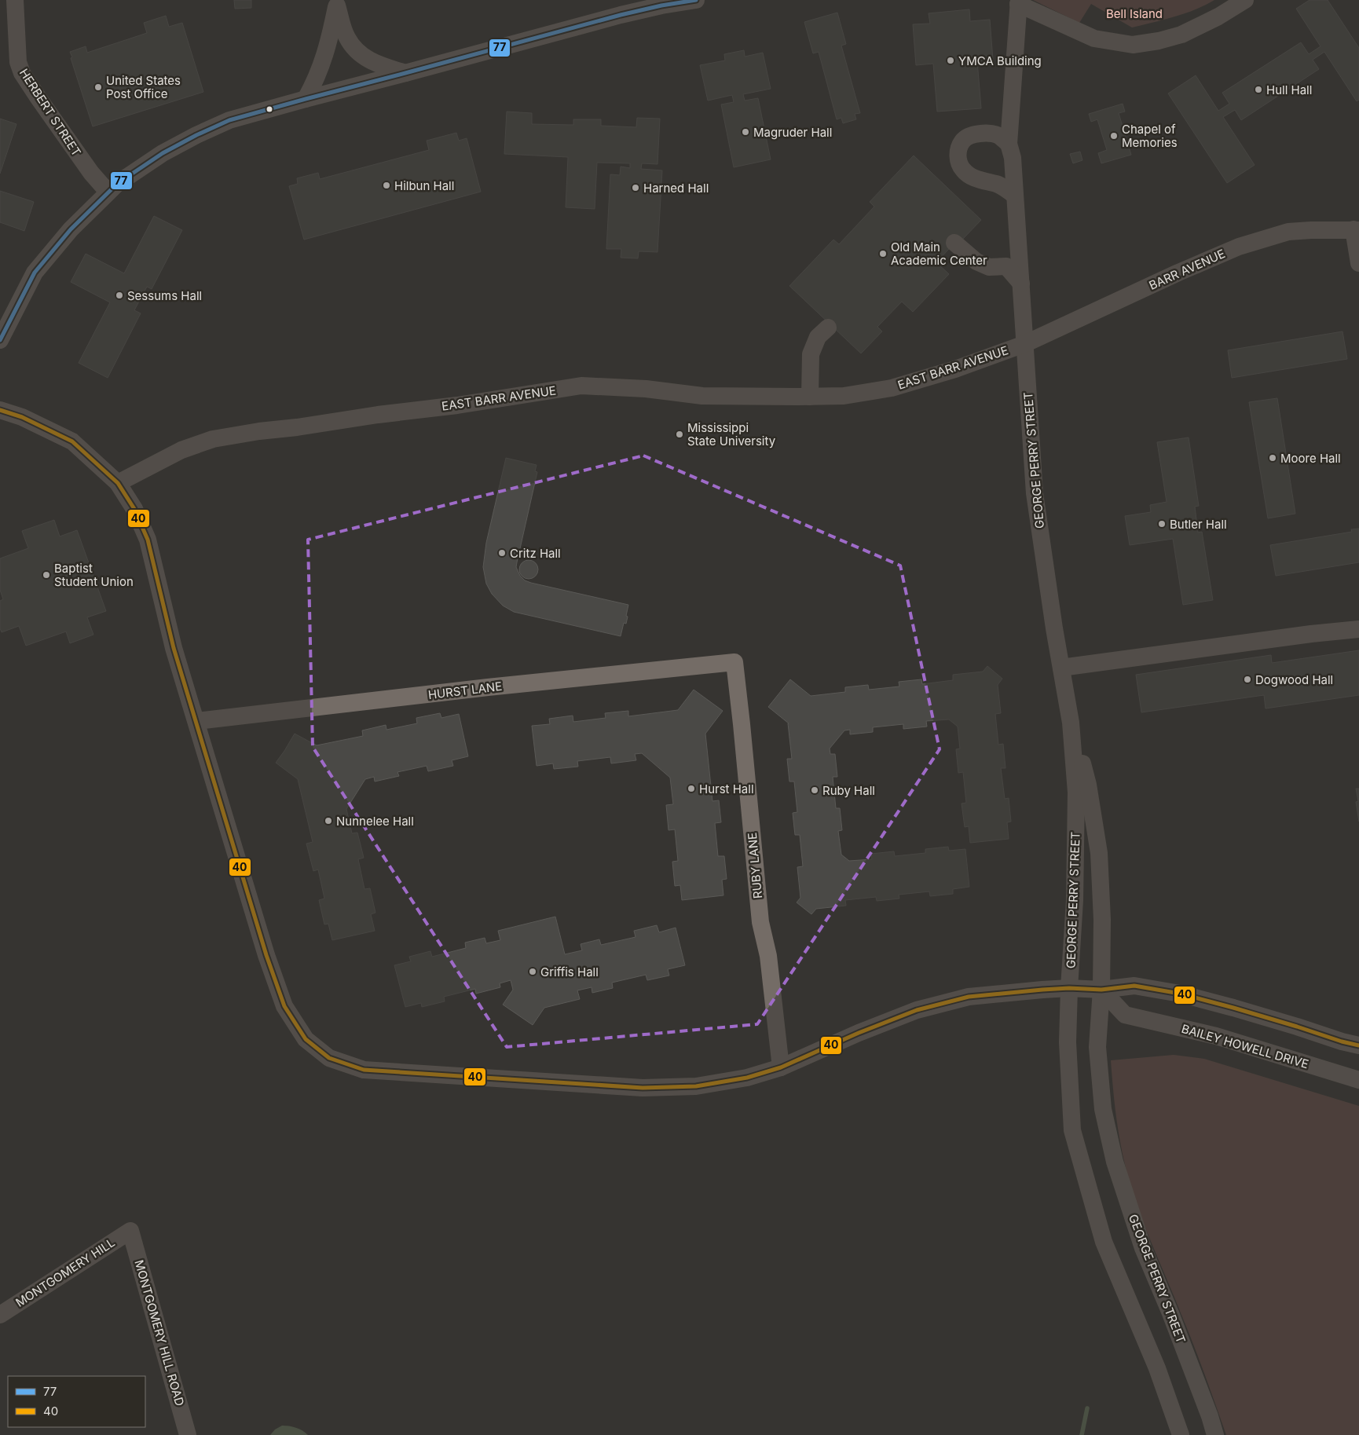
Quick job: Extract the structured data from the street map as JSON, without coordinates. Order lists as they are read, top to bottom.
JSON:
{
  "streets": {
    "street": [
      "HERBERT STREET",
      "BARR AVENUE",
      "EAST BARR AVENUE",
      "GEORGE PERRY STREET",
      "HURST LANE",
      "RUBY LANE",
      "BAILEY HOWELL DRIVE",
      "MONTGOMERY HILL",
      "MONTGOMERY HILL ROAD"
    ]
  },
  "crossings": [
    ["BARR AVENUE", "EAST BARR AVENUE"],
    ["BARR AVENUE", "GEORGE PERRY STREET"],
    ["EAST BARR AVENUE", "GEORGE PERRY STREET"],
    ["GEORGE PERRY STREET", "BAILEY HOWELL DRIVE"],
    ["HURST LANE", "RUBY LANE"],
    ["MONTGOMERY HILL", "MONTGOMERY HILL ROAD"]
  ],
  "parks": ["Bell Island"],
  "places": [
    "YMCA Building",
    "United States Post Office",
    "Hull Hall",
    "Magruder Hall",
    "Chapel of Memories",
    "Hilbun Hall",
    "Harned Hall",
    "Old Main Academic Center",
    "Sessums Hall",
    "Mississippi State University",
    "Moore Hall",
    "Butler Hall",
    "Critz Hall",
    "Baptist Student Union",
    "Dogwood Hall",
    "Hurst Hall",
    "Ruby Hall",
    "Nunnelee Hall",
    "Griffis Hall"
  ],
  "lines": ["transit line 77", "transit line 40"],
  "legend": ["77", "40"]
}
